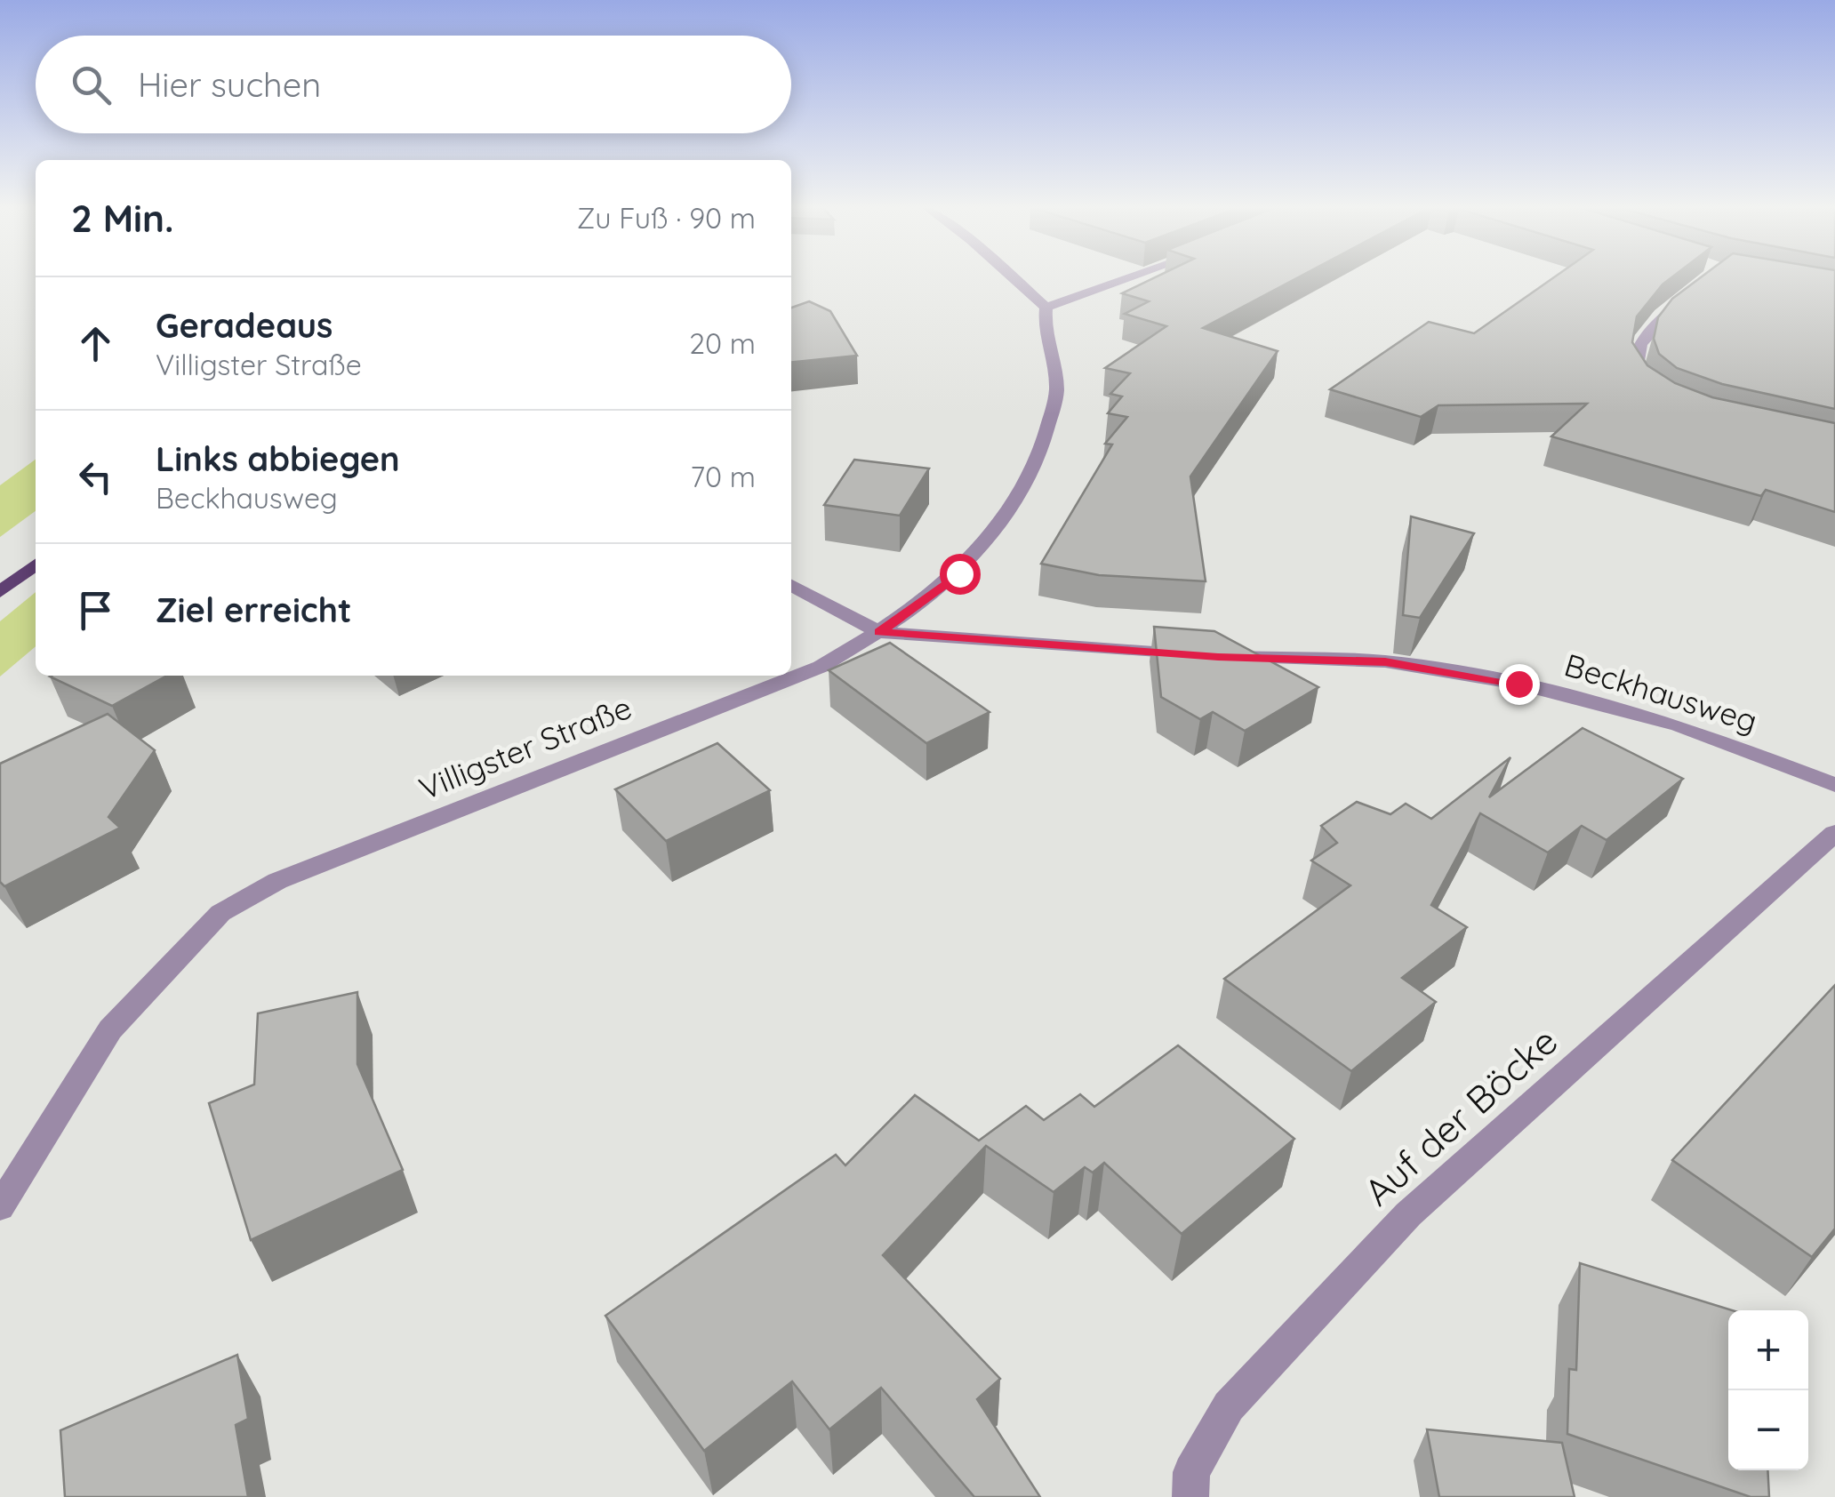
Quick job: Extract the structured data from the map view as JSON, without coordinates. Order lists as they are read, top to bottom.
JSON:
{
  "streets": {
    "street": ["Beckhausweg", "Villigster Straße", "Auf der Böcke"]
  },
  "crossings": [
    ["Beckhausweg", "Villigster Straße"]
  ],
  "page": {
    "search": "Hier suchen",
    "heading": ["2 Min.", "Zu Fuß · 90 m"],
    "list": [
      ["Geradeaus", "Villigster Straße", "20 m"],
      ["Links abbiegen", "Beckhausweg", "70 m"],
      "Ziel erreicht"
    ],
    "map_buttons": ["+", "−"]
  }
}
